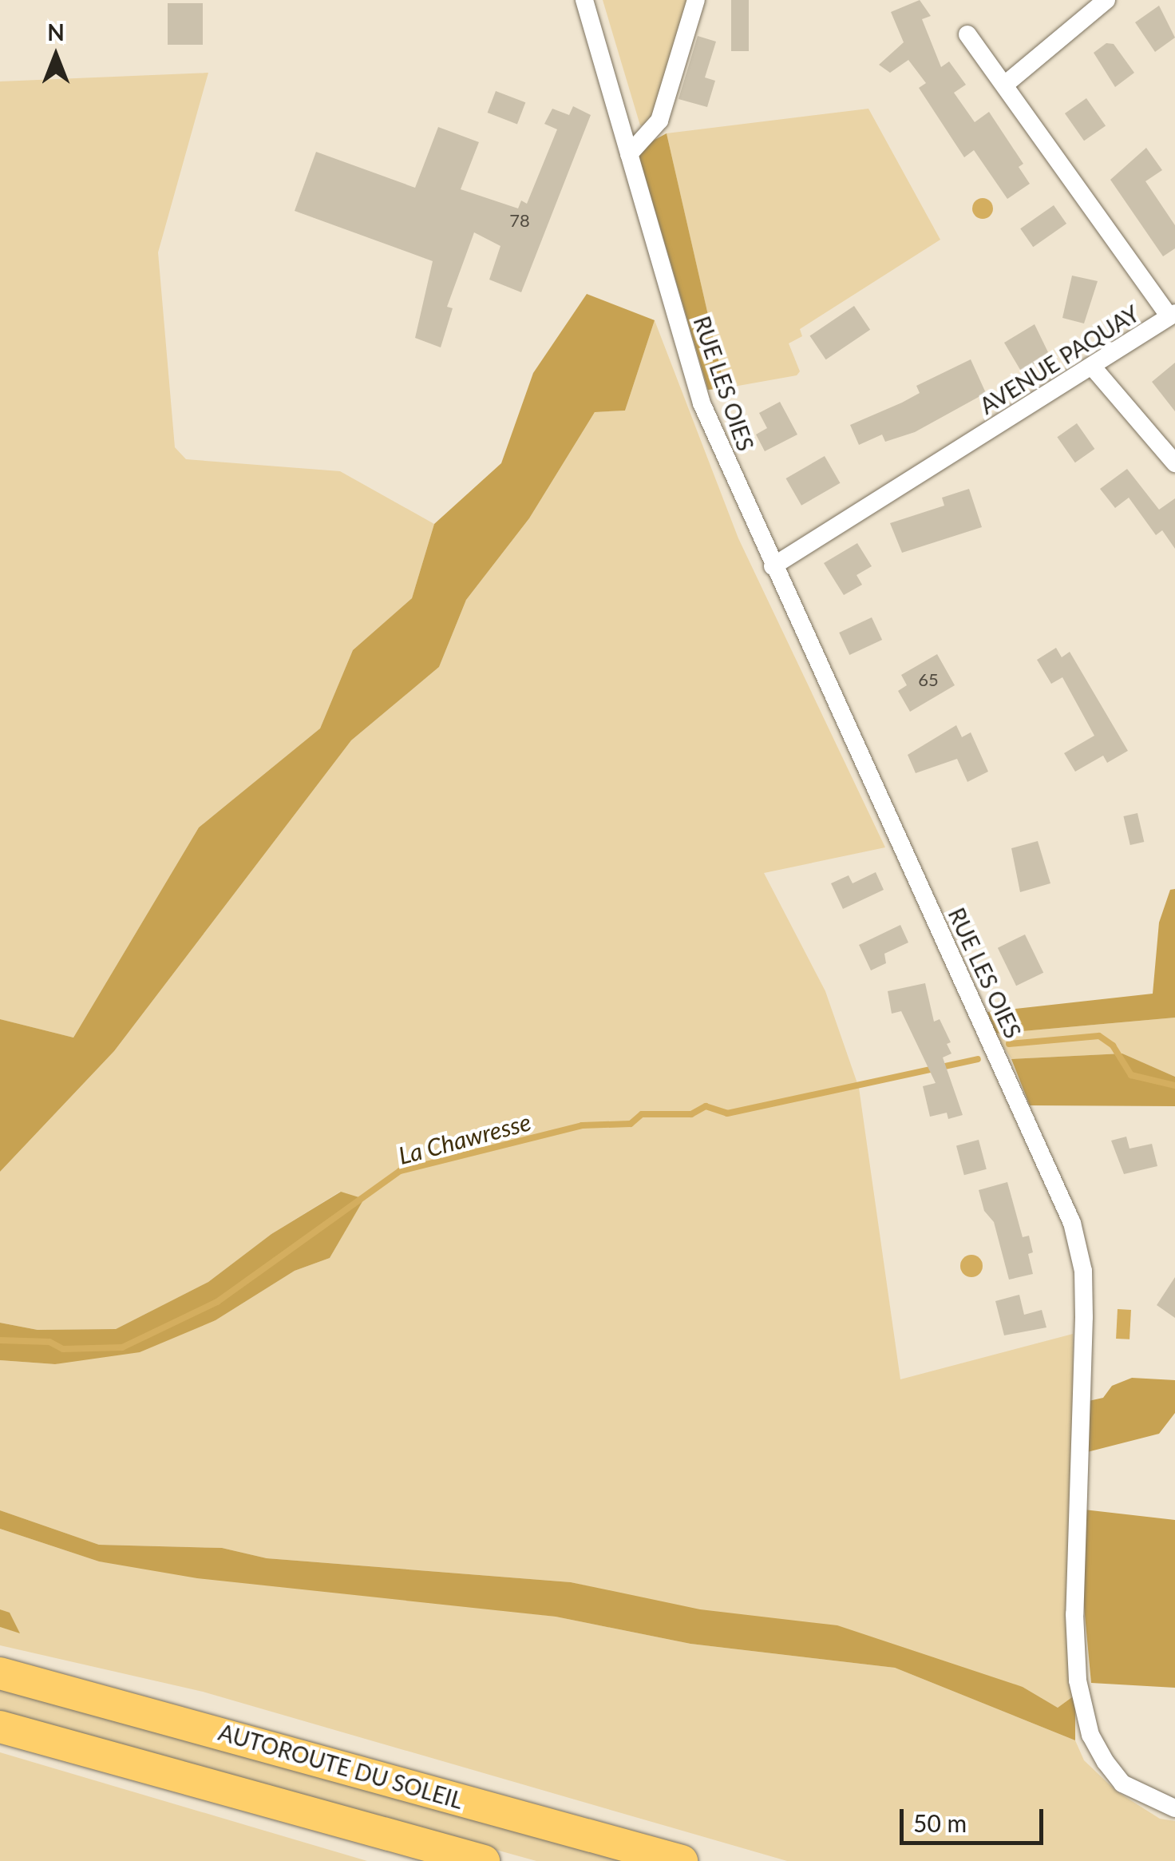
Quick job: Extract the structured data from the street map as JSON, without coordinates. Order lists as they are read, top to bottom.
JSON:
{
  "streets": {
    "highway": ["AUTOROUTE DU SOLEIL"],
    "street": ["AVENUE PAQUAY", "RUE LES OIES"]
  },
  "crossings": [
    ["AVENUE PAQUAY", "RUE LES OIES"]
  ],
  "water": ["La Chawresse"],
  "house_numbers": ["78", "65"],
  "scale_bar": "50 m",
  "north": "top"
}
